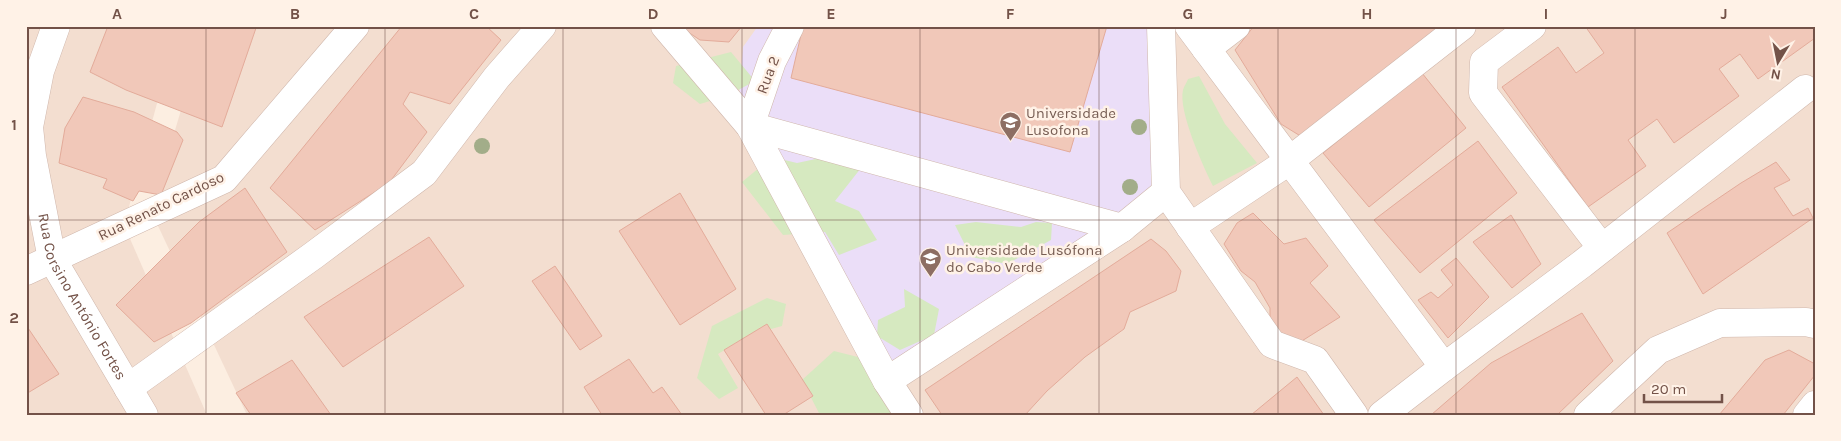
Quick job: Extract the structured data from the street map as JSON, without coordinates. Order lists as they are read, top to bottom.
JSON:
{
  "streets": {
    "street": ["Rua 2", "Rua Renato Cardoso", "Rua Corsino António Fortes"]
  },
  "crossings": [
    ["Rua Renato Cardoso", "Rua Corsino António Fortes"]
  ],
  "places": {
    "school or university": ["Universidade Lusofona", "Universidade Lusófona do Cabo Verde"]
  },
  "scale_bar": "20 m",
  "north": "bottom",
  "grid": {
    "columns": [
      "A",
      "B",
      "C",
      "D",
      "E",
      "F",
      "G",
      "H",
      "I",
      "J"
    ],
    "rows": ["1", "2"]
  }
}
